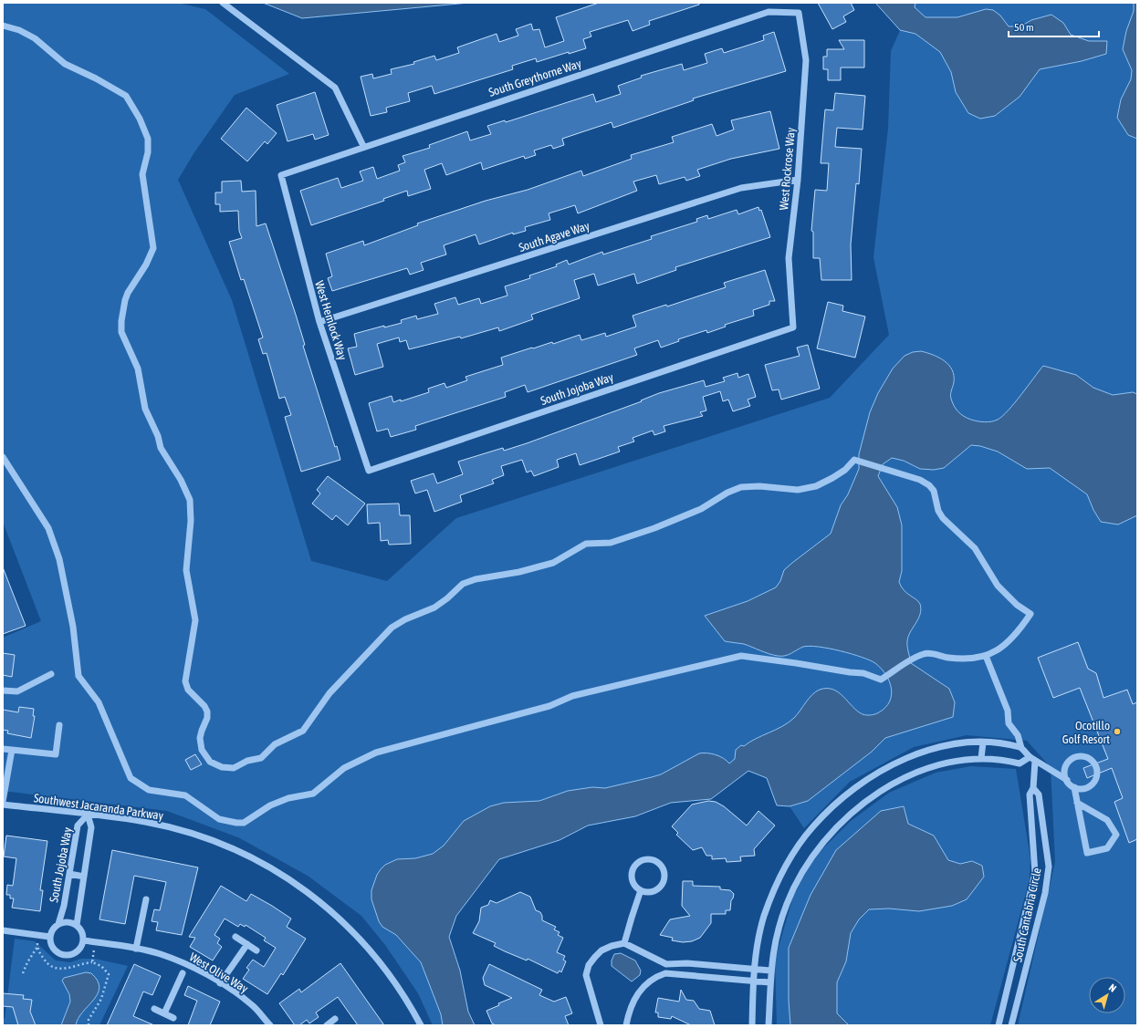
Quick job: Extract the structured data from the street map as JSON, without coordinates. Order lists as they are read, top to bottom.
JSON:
{
  "streets": {
    "street": [
      "South Greythorne Way",
      "West Rockrose Way",
      "South Agave Way",
      "West Hemlock Way",
      "South Jojoba Way",
      "Southwest Jacaranda Parkway",
      "South Cantabria Circle",
      "West Olive Way"
    ]
  },
  "crossings": [
    ["South Greythorne Way", "West Rockrose Way"],
    ["South Greythorne Way", "West Hemlock Way"],
    ["West Rockrose Way", "South Agave Way"],
    ["West Rockrose Way", "South Jojoba Way"],
    ["South Agave Way", "West Hemlock Way"],
    ["West Hemlock Way", "South Jojoba Way"],
    ["South Jojoba Way", "Southwest Jacaranda Parkway"],
    ["South Jojoba Way", "West Olive Way"]
  ],
  "places": ["Ocotillo Golf Resort"],
  "scale_bar": "50 m",
  "north": "top right"
}
